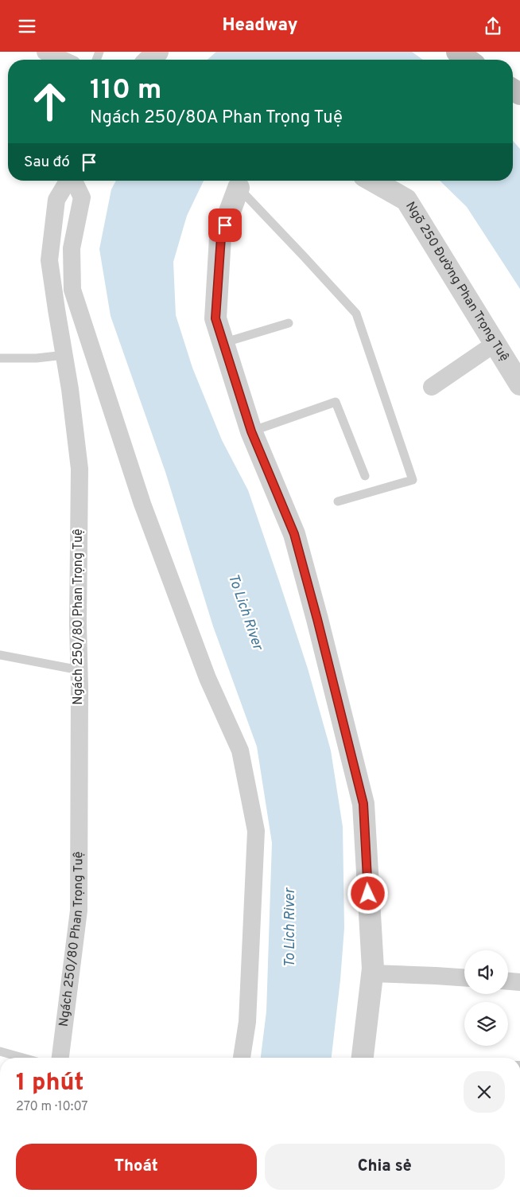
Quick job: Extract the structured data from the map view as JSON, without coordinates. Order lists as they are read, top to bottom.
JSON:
{
  "streets": {
    "street": ["Ngõ 250 Đường Phan Trọng Tuệ", "Ngách 250/80 Phan Trọng Tuệ"]
  },
  "water": ["To Lich River"],
  "page": {
    "header": "Headway",
    "turn": ["110 m", "Ngách 250/80A Phan Trọng Tuệ"],
    "then": "Sau đó",
    "heading": ["1 phút", "270 m · 10:07"],
    "buttons": ["Thoát", "Chia sẻ"]
  }
}
